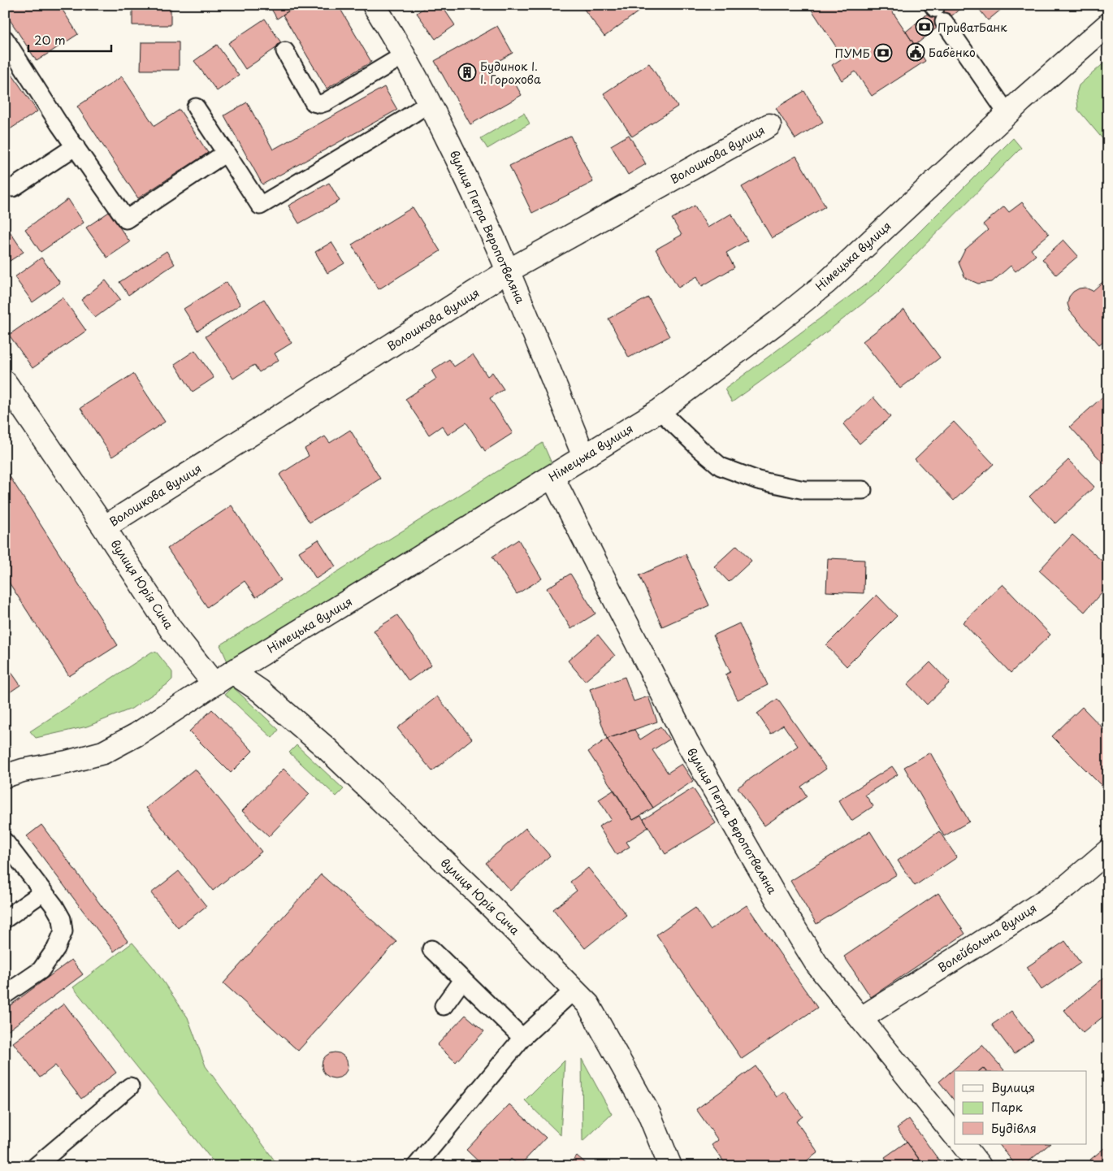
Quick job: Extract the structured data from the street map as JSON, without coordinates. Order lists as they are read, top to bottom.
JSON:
{
  "streets": {
    "street": [
      "Волошкова вулиця",
      "вулиця Петра Веропотвеляна",
      "Німецька вулиця",
      "вулиця Юрія Сича",
      "Волейбольна вулиця"
    ]
  },
  "crossings": [
    ["Волошкова вулиця", "вулиця Петра Веропотвеляна"],
    ["Волошкова вулиця", "вулиця Юрія Сича"],
    ["вулиця Петра Веропотвеляна", "Німецька вулиця"],
    ["вулиця Петра Веропотвеляна", "Волейбольна вулиця"],
    ["Німецька вулиця", "вулиця Юрія Сича"]
  ],
  "places": {
    "bank": ["ПриватБанк", "ПУМБ"],
    "public building": ["Бабенко"],
    "building": ["Будинок І. І. Горохова"]
  },
  "legend": ["Вулиця", "Парк", "Будівля"],
  "scale_bar": "20 m"
}
